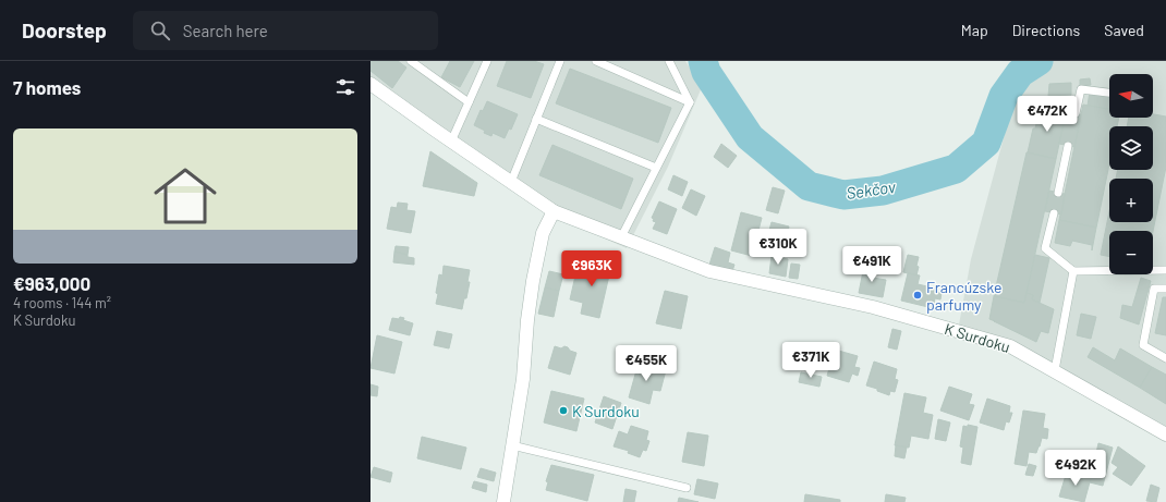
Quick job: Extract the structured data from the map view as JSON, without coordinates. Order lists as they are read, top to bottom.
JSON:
{
  "streets": {
    "street": ["K Surdoku"]
  },
  "water": ["Sekčov"],
  "places": ["Francúzske parfumy", "K Surdoku"],
  "north": "left",
  "page": {
    "header": "Doorstep",
    "search": "Search here",
    "nav": ["Map", "Directions", "Saved"],
    "heading": "7 homes",
    "map_buttons": ["+", "−"],
    "price": [
      "€472K",
      "€310K",
      "€491K",
      "€963K",
      "€371K",
      "€455K",
      "€492K"
    ],
    "list": [
      {
        "name": "€963,000",
        "note": "4 rooms · 144 m² · K Surdoku"
      }
    ]
  }
}
